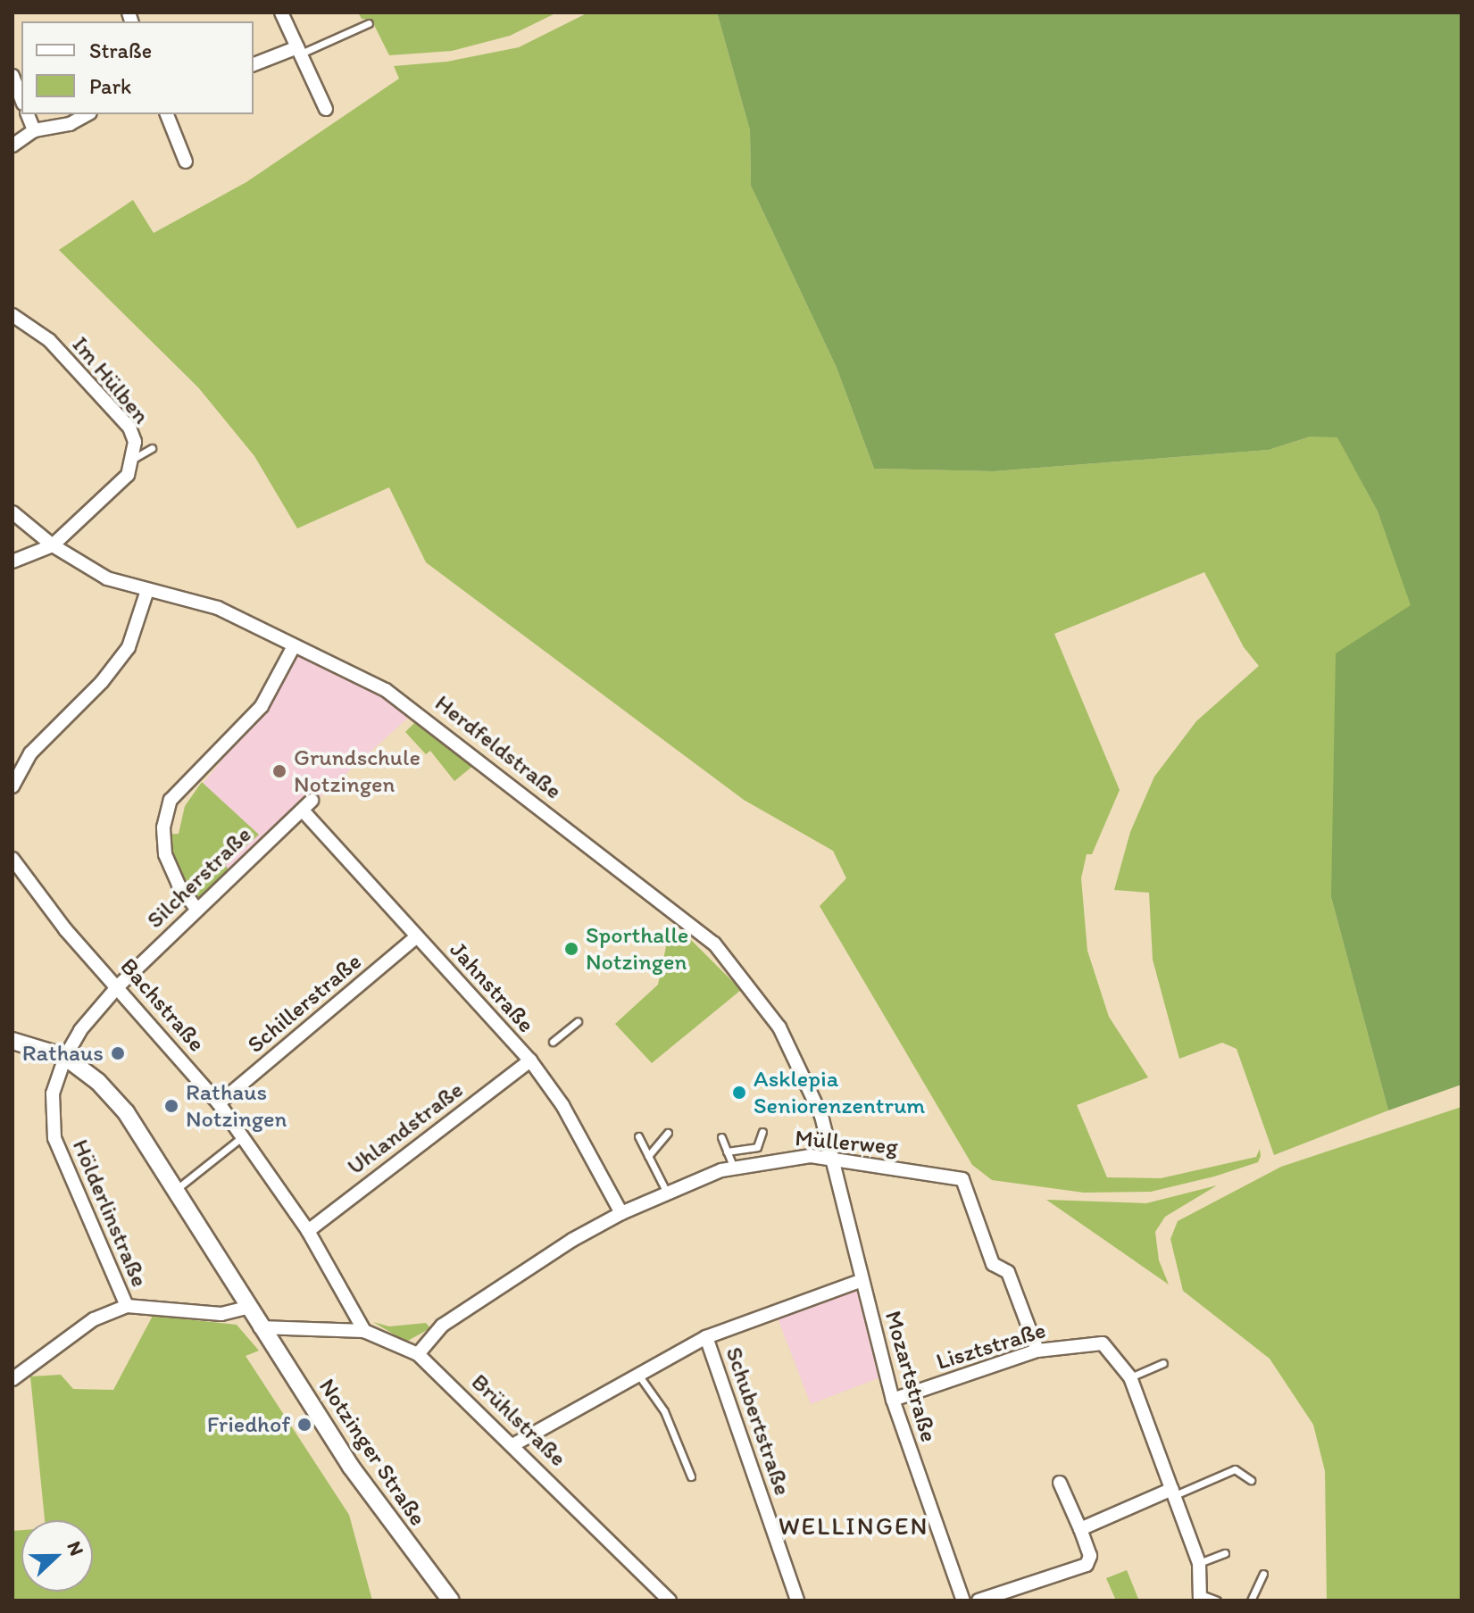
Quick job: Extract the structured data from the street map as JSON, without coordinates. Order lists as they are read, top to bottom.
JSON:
{
  "streets": {
    "street": [
      "Im Hülben",
      "Herdfeldstraße",
      "Silcherstraße",
      "Jahnstraße",
      "Schillerstraße",
      "Bachstraße",
      "Uhlandstraße",
      "Müllerweg",
      "Hölderlinstraße",
      "Lisztstraße",
      "Mozartstraße",
      "Brühlstraße",
      "Schubertstraße",
      "Notzinger Straße"
    ]
  },
  "crossings": [
    ["Im Hülben", "Herdfeldstraße"],
    ["Herdfeldstraße", "Müllerweg"],
    ["Herdfeldstraße", "Mozartstraße"],
    ["Silcherstraße", "Jahnstraße"],
    ["Silcherstraße", "Bachstraße"],
    ["Silcherstraße", "Hölderlinstraße"],
    ["Jahnstraße", "Schillerstraße"],
    ["Jahnstraße", "Uhlandstraße"],
    ["Jahnstraße", "Müllerweg"],
    ["Schillerstraße", "Bachstraße"],
    ["Bachstraße", "Uhlandstraße"],
    ["Bachstraße", "Hölderlinstraße"],
    ["Bachstraße", "Brühlstraße"],
    ["Müllerweg", "Lisztstraße"],
    ["Müllerweg", "Mozartstraße"],
    ["Müllerweg", "Brühlstraße"],
    ["Hölderlinstraße", "Notzinger Straße"],
    ["Lisztstraße", "Mozartstraße"],
    ["Brühlstraße", "Notzinger Straße"]
  ],
  "districts": ["WELLINGEN"],
  "places": [
    "Grundschule Notzingen",
    "Sporthalle Notzingen",
    "Rathaus",
    "Asklepia Seniorenzentrum",
    "Rathaus Notzingen",
    "Friedhof"
  ],
  "legend": ["Straße", "Park"],
  "north": "right"
}
